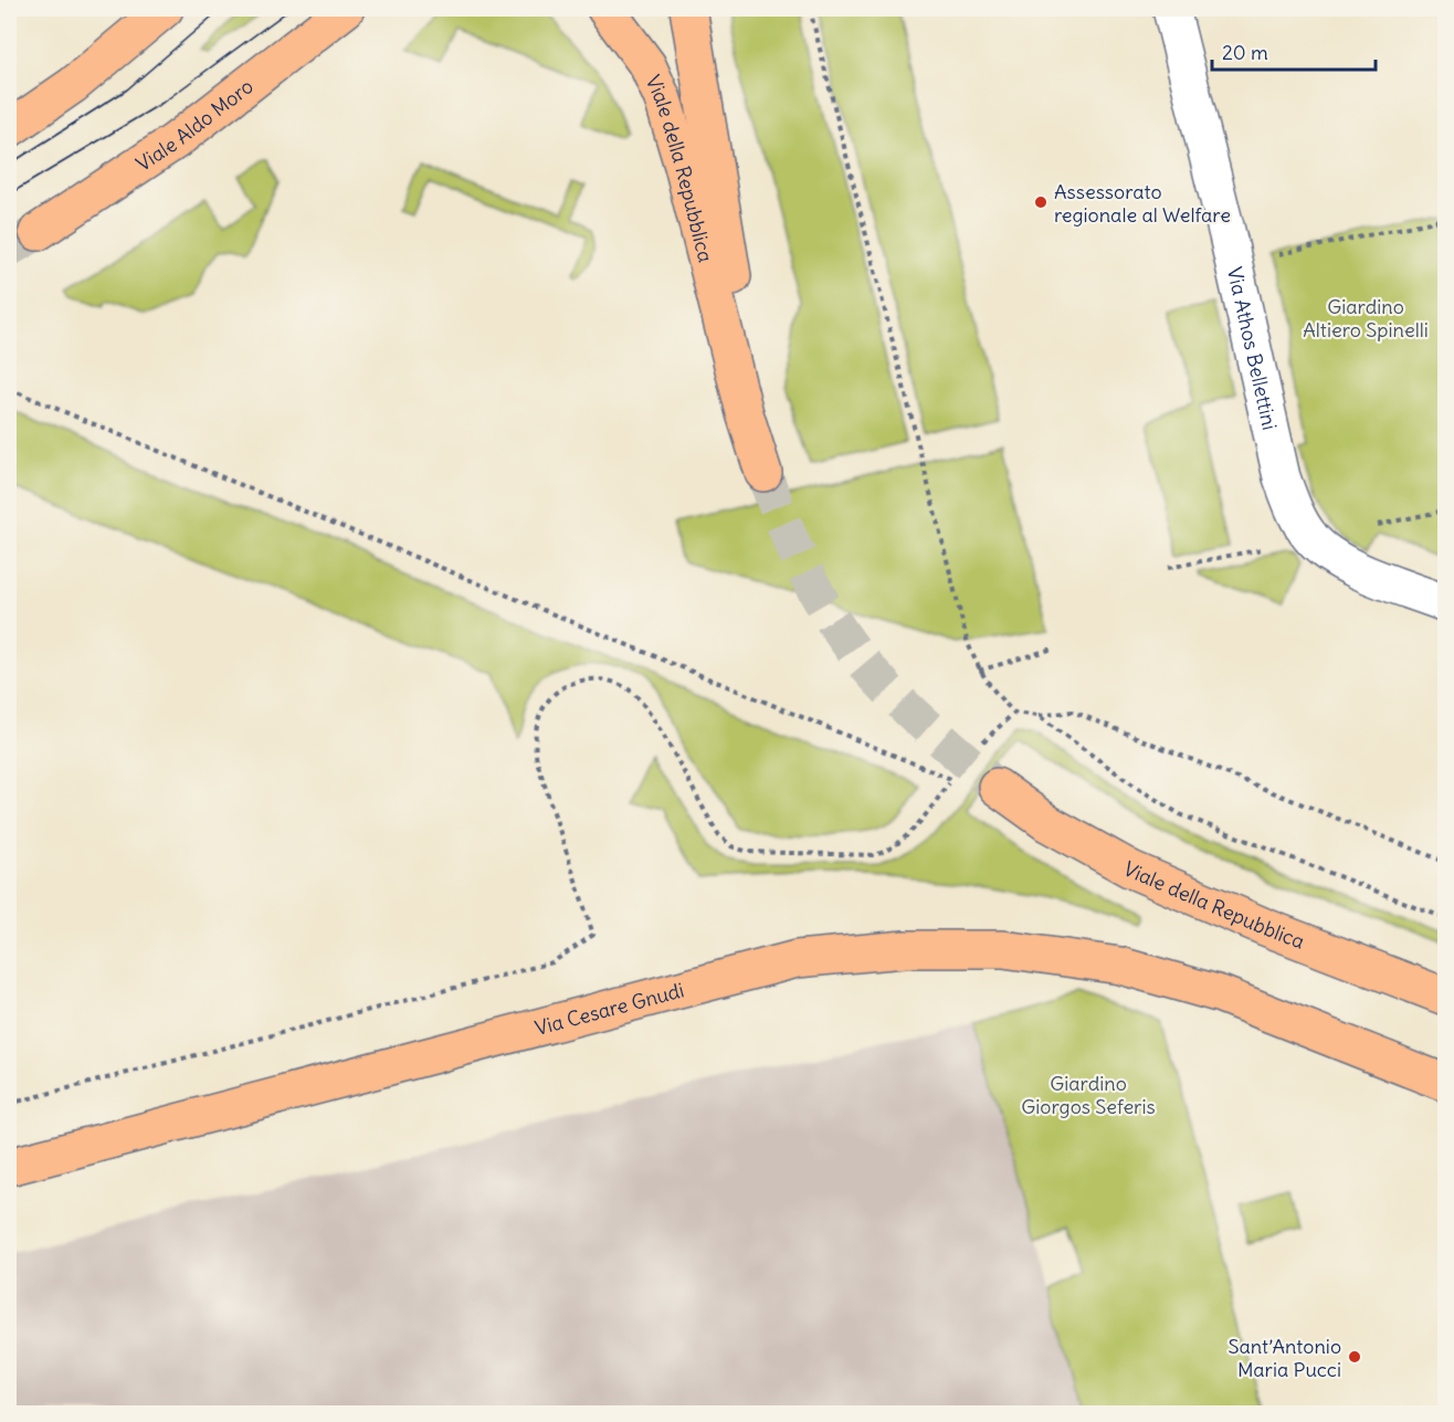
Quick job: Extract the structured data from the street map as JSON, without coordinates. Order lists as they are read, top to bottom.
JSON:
{
  "streets": {
    "main road": ["Viale Aldo Moro", "Viale della Repubblica", "Via Cesare Gnudi"],
    "street": ["Via Athos Bellettini"]
  },
  "parks": ["Giardino Altiero Spinelli", "Giardino Giorgos Seferis"],
  "places": ["Assessorato regionale al Welfare", "Sant’Antonio Maria Pucci"],
  "scale_bar": "20 m"
}
